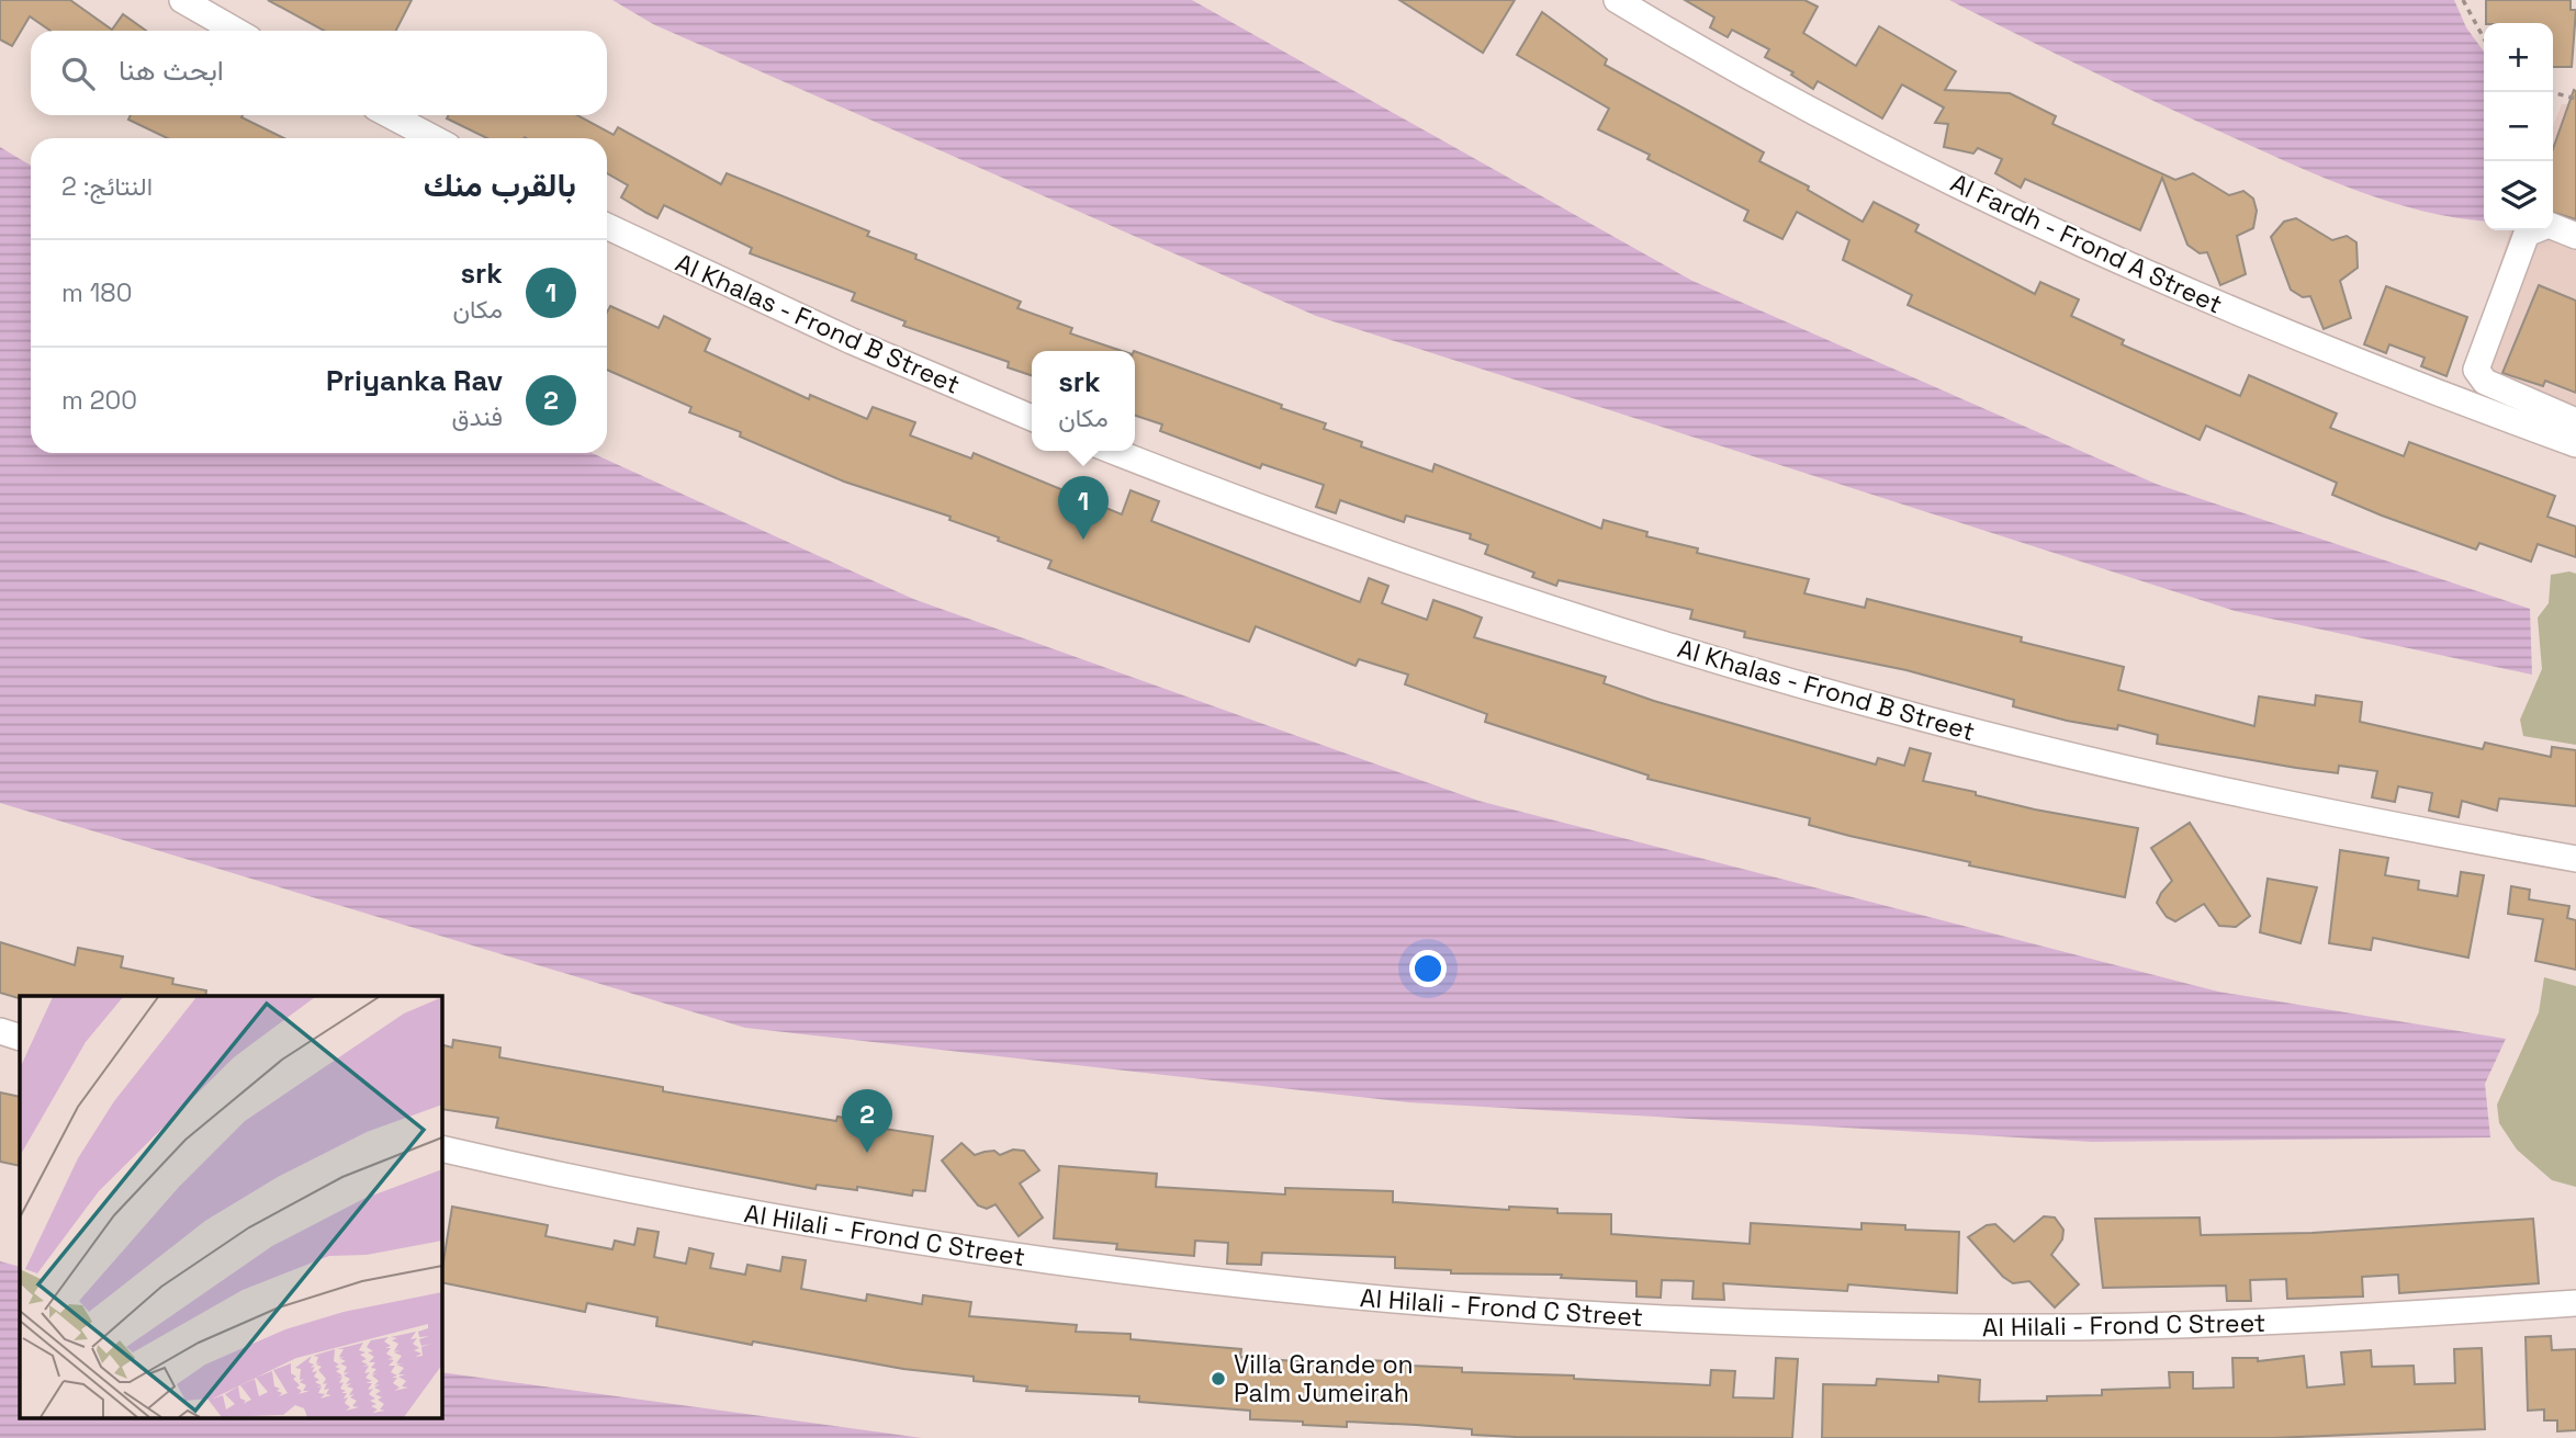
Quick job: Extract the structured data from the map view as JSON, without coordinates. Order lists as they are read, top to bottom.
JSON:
{
  "streets": {
    "street": ["Al Fardh - Frond A Street", "Al Khalas - Frond B Street", "Al Hilali - Frond C Street"]
  },
  "places": ["Villa Grande on Palm Jumeirah"],
  "page": {
    "map_buttons": ["+", "−"],
    "search": "ابحث هنا",
    "heading": ["بالقرب منك", "النتائج: 2"],
    "list": [
      {
        "mark": "1",
        "name": "srk",
        "note": "مكان",
        "value": "180 m"
      },
      {
        "mark": "2",
        "name": "Priyanka Rav",
        "note": "فندق",
        "value": "200 m"
      }
    ],
    "popup": ["srk", "مكان"],
    "pins": ["1", "2"]
  }
}
